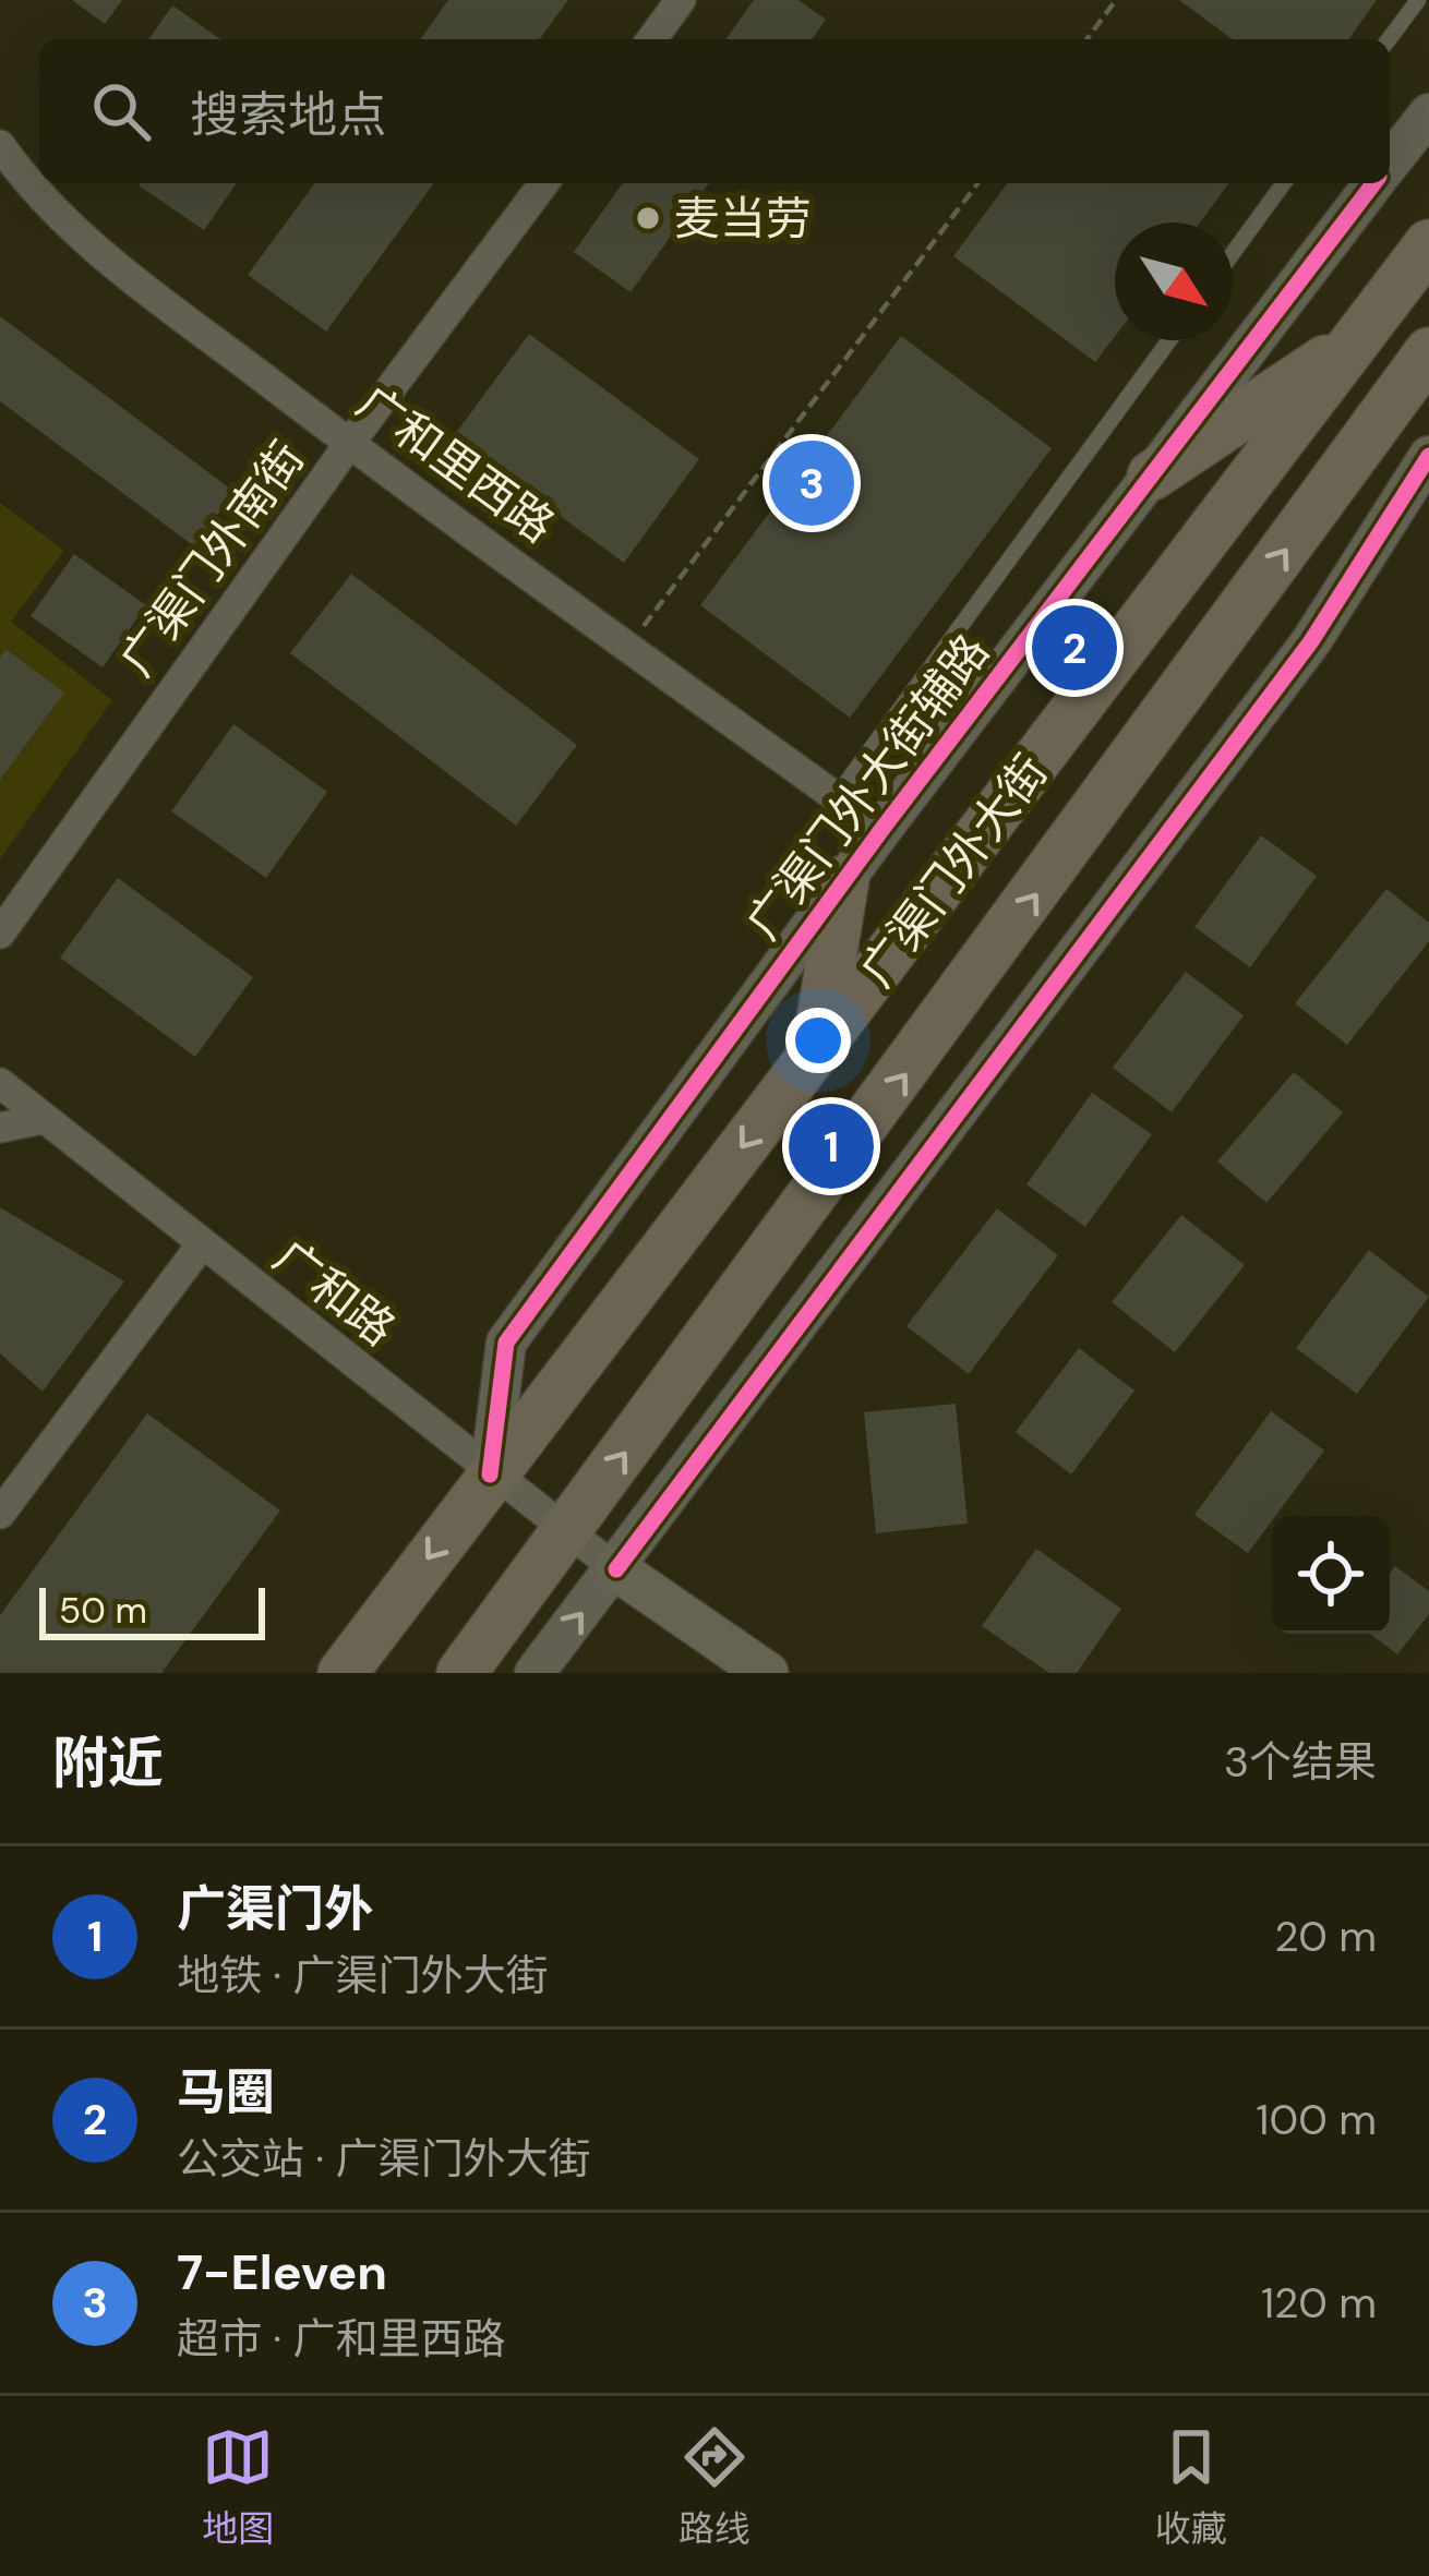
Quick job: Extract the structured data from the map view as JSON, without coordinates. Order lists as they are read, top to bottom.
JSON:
{
  "streets": {
    "main road": ["广渠门外大街"],
    "street": [
      "广和里西路",
      "广渠门外南街",
      "广渠门外大街辅路",
      "广和路"
    ]
  },
  "crossings": [
    ["广和里西路", "广渠门外南街"],
    ["广和里西路", "广渠门外大街辅路"],
    ["广渠门外大街辅路", "广渠门外大街"],
    ["广渠门外大街辅路", "广和路"],
    ["广渠门外大街", "广和路"]
  ],
  "places": ["麦当劳"],
  "scale_bar": "50 m",
  "north": "bottom right",
  "page": {
    "search": "搜索地点",
    "pins": ["3", "2", "1"],
    "scale": "50 m",
    "heading": ["附近", "3个结果"],
    "list": [
      {
        "mark": "1",
        "name": "广渠门外",
        "note": "地铁 · 广渠门外大街",
        "value": "20 m"
      },
      {
        "mark": "2",
        "name": "马圈",
        "note": "公交站 · 广渠门外大街",
        "value": "100 m"
      },
      {
        "mark": "3",
        "name": "7-Eleven",
        "note": "超市 · 广和里西路",
        "value": "120 m"
      }
    ],
    "nav": ["地图", "路线", "收藏"]
  }
}
